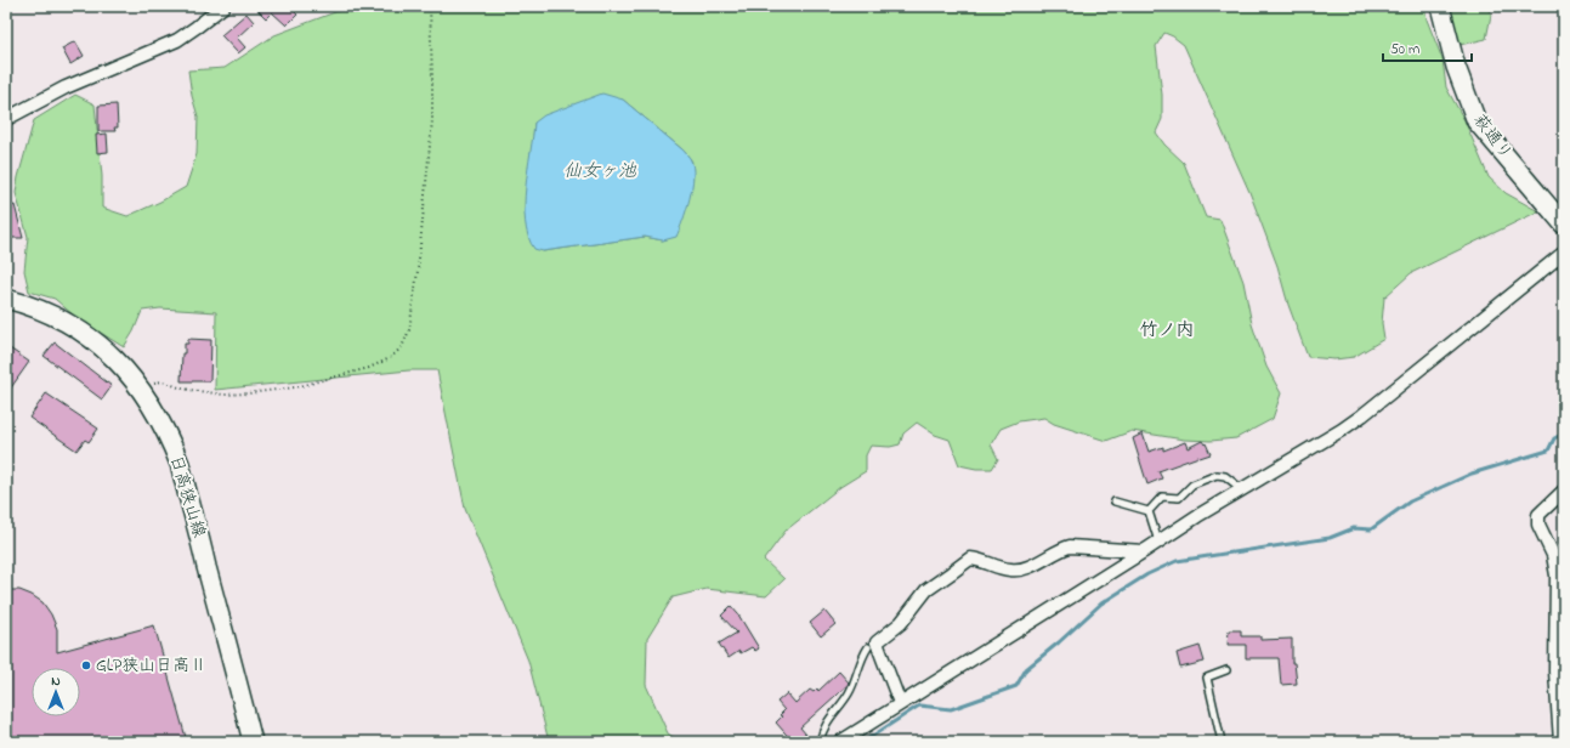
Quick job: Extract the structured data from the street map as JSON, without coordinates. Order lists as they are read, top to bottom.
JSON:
{
  "streets": {
    "main road": ["萩通り", "日高狭山線"]
  },
  "districts": ["竹ノ内"],
  "water": ["仙女ヶ池"],
  "places": ["GLP狭山日高Ⅱ"],
  "scale_bar": "50 m",
  "north": "top"
}
